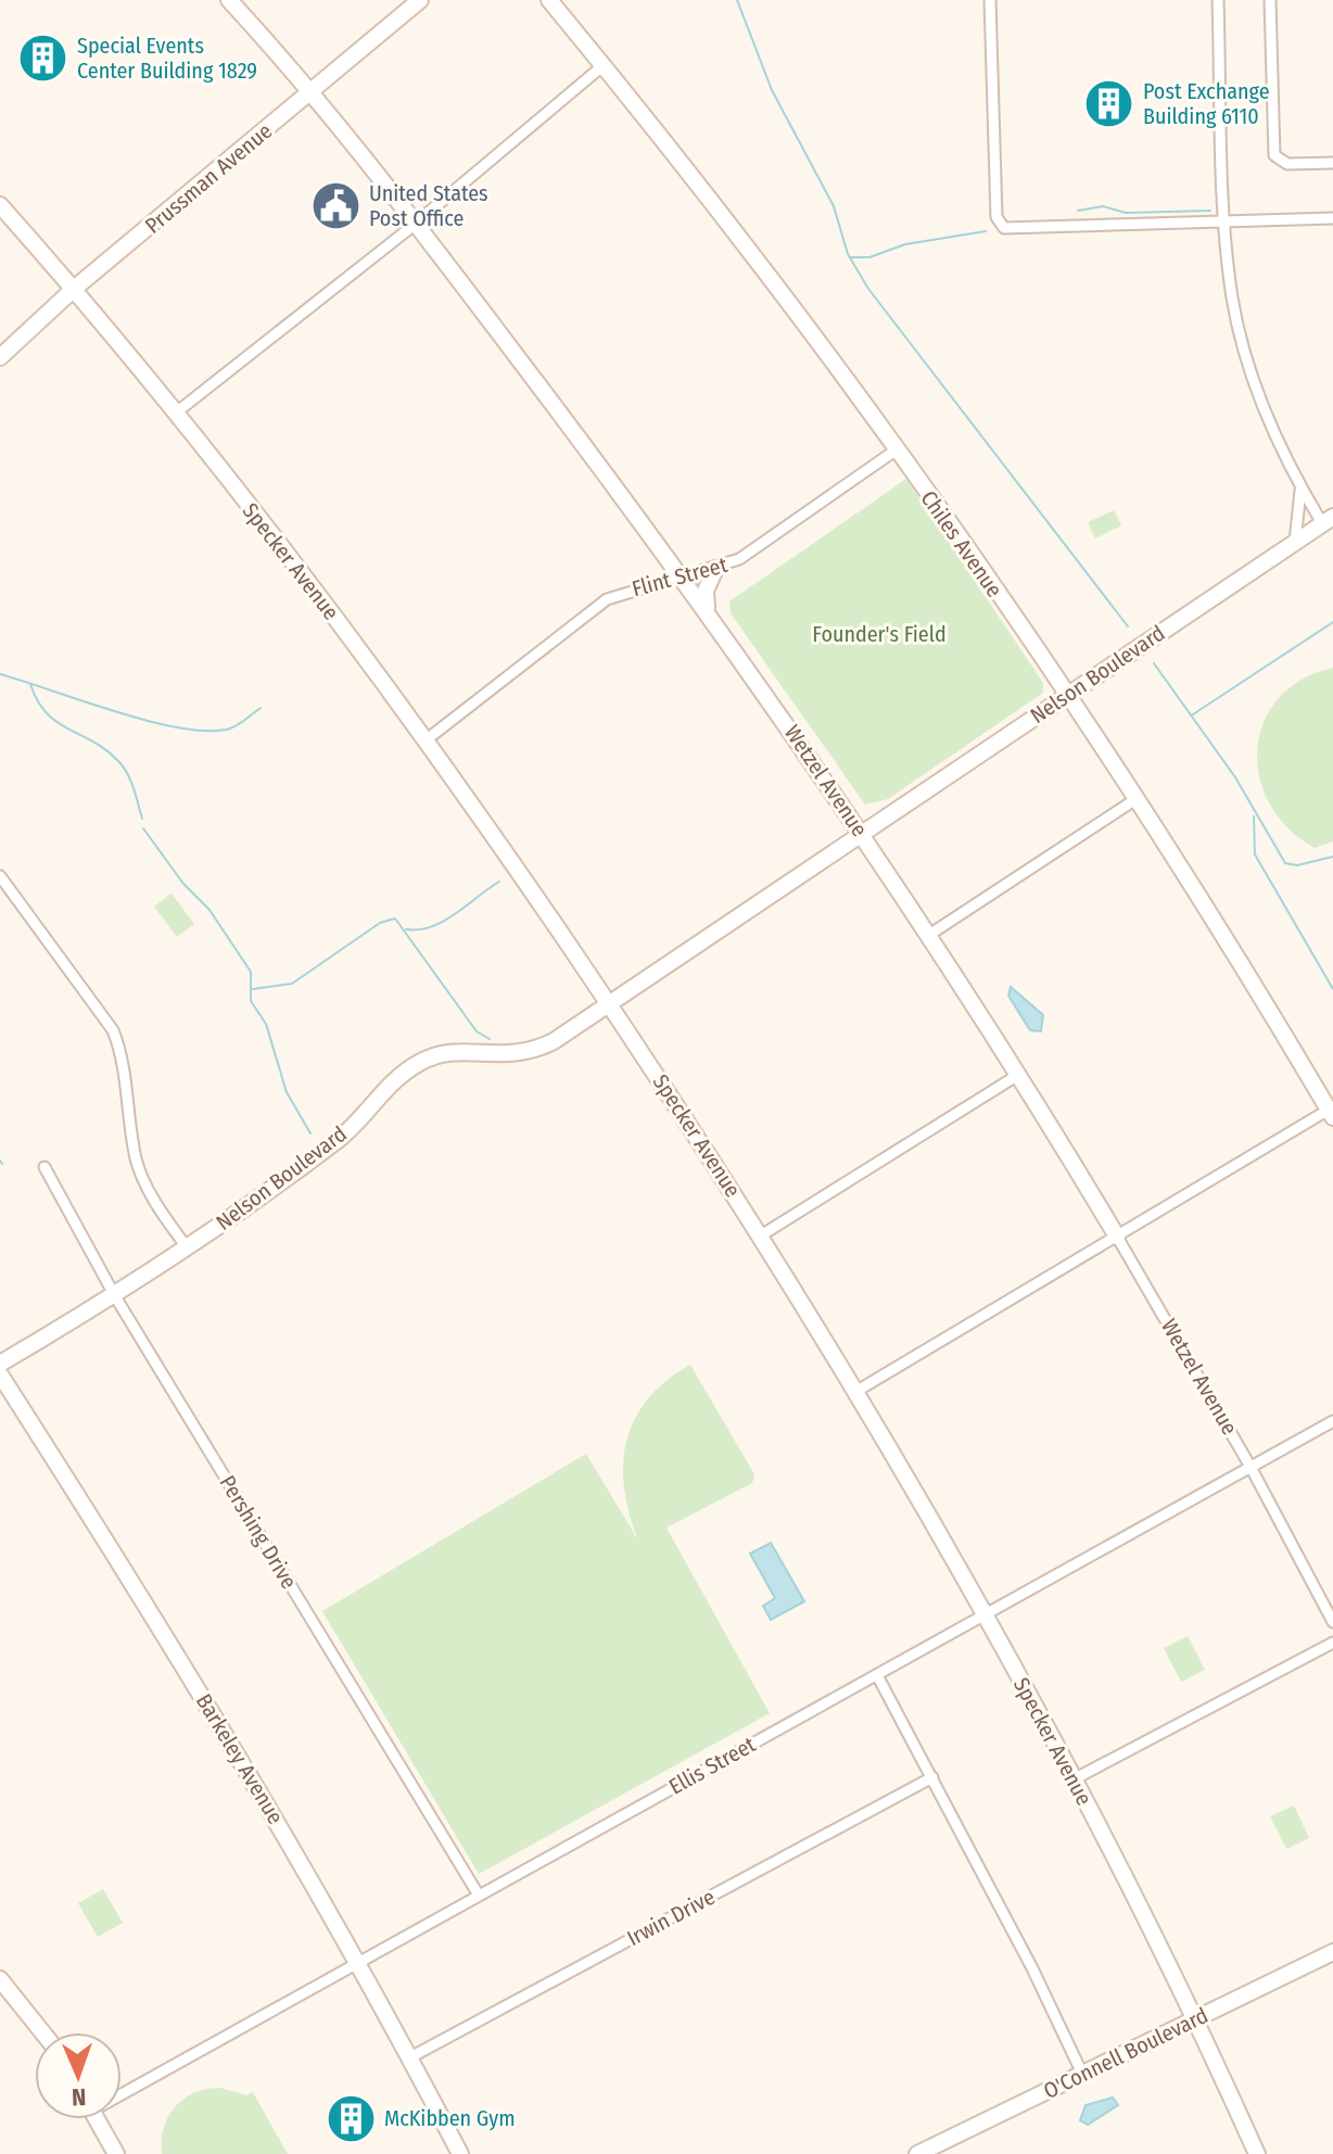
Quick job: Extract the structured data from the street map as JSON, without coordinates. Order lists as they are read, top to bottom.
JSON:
{
  "streets": {
    "street": [
      "Prussman Avenue",
      "Chiles Avenue",
      "Specker Avenue",
      "Flint Street",
      "Nelson Boulevard",
      "Wetzel Avenue",
      "Pershing Drive",
      "Barkeley Avenue",
      "Ellis Street",
      "Irwin Drive",
      "O'Connell Boulevard"
    ]
  },
  "crossings": [
    ["Prussman Avenue", "Specker Avenue"],
    ["Prussman Avenue", "Wetzel Avenue"],
    ["Chiles Avenue", "Flint Street"],
    ["Chiles Avenue", "Nelson Boulevard"],
    ["Specker Avenue", "Flint Street"],
    ["Specker Avenue", "Nelson Boulevard"],
    ["Specker Avenue", "Ellis Street"],
    ["Specker Avenue", "O'Connell Boulevard"],
    ["Flint Street", "Wetzel Avenue"],
    ["Nelson Boulevard", "Wetzel Avenue"],
    ["Nelson Boulevard", "Pershing Drive"],
    ["Wetzel Avenue", "Ellis Street"],
    ["Pershing Drive", "Ellis Street"],
    ["Barkeley Avenue", "Ellis Street"],
    ["Barkeley Avenue", "Irwin Drive"]
  ],
  "parks": ["Founder's Field"],
  "places": {
    "building": ["Special Events Center Building 1829", "Post Exchange Building 6110", "McKibben Gym"],
    "public building": ["United States Post Office"]
  },
  "north": "bottom"
}
